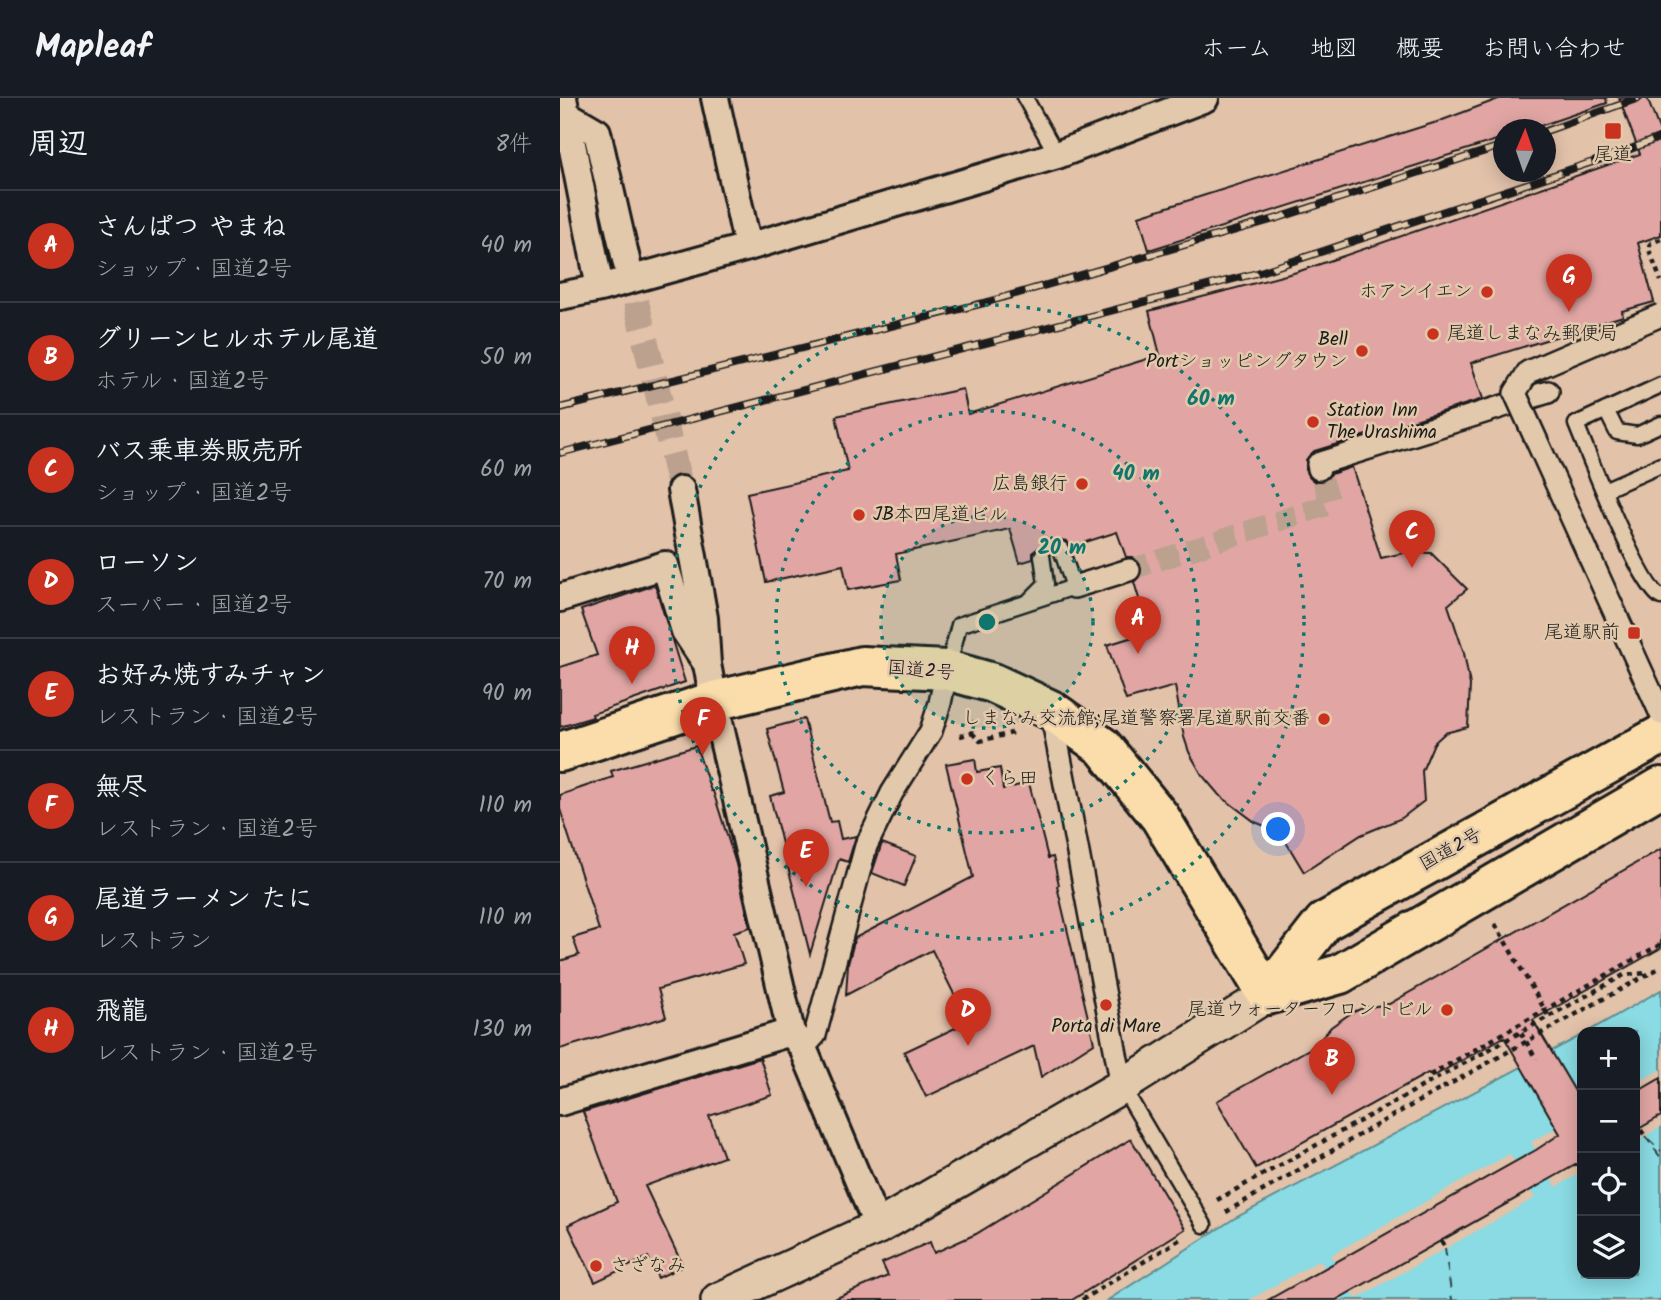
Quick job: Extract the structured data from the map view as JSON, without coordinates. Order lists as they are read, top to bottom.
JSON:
{
  "streets": {
    "highway": ["国道2号"]
  },
  "places": {
    "transit": ["尾道", "尾道駅前"],
    "other": [
      "ホアンイエン",
      "尾道しまなみ郵便局",
      "Bell Portショッピングタウン",
      "Station Inn The Urashima",
      "広島銀行",
      "JB本四尾道ビル",
      "しまなみ交流館;尾道警察署尾道駅前交番",
      "くら田",
      "Porta di Mare",
      "尾道ウォーターフロントビル",
      "さざなみ"
    ]
  },
  "north": "top",
  "page": {
    "header": "Mapleaf",
    "nav": [
      "ホーム",
      "地図",
      "概要",
      "お問い合わせ"
    ],
    "heading": ["周辺", "8件"],
    "list": [
      {
        "mark": "A",
        "name": "さんぱつ やまね",
        "note": "ショップ · 国道2号",
        "value": "40 m"
      },
      {
        "mark": "B",
        "name": "グリーンヒルホテル尾道",
        "note": "ホテル · 国道2号",
        "value": "50 m"
      },
      {
        "mark": "C",
        "name": "バス乗車券販売所",
        "note": "ショップ · 国道2号",
        "value": "60 m"
      },
      {
        "mark": "D",
        "name": "ローソン",
        "note": "スーパー · 国道2号",
        "value": "70 m"
      },
      {
        "mark": "E",
        "name": "お好み焼すみチャン",
        "note": "レストラン · 国道2号",
        "value": "90 m"
      },
      {
        "mark": "F",
        "name": "無尽",
        "note": "レストラン · 国道2号",
        "value": "110 m"
      },
      {
        "mark": "G",
        "name": "尾道ラーメン たに",
        "note": "レストラン",
        "value": "110 m"
      },
      {
        "mark": "H",
        "name": "飛龍",
        "note": "レストラン · 国道2号",
        "value": "130 m"
      }
    ],
    "pins": [
      "G",
      "C",
      "A",
      "H",
      "F",
      "E",
      "D",
      "B"
    ],
    "map_buttons": ["+", "−"]
  },
  "rings": ["60 m", "40 m", "20 m"]
}
